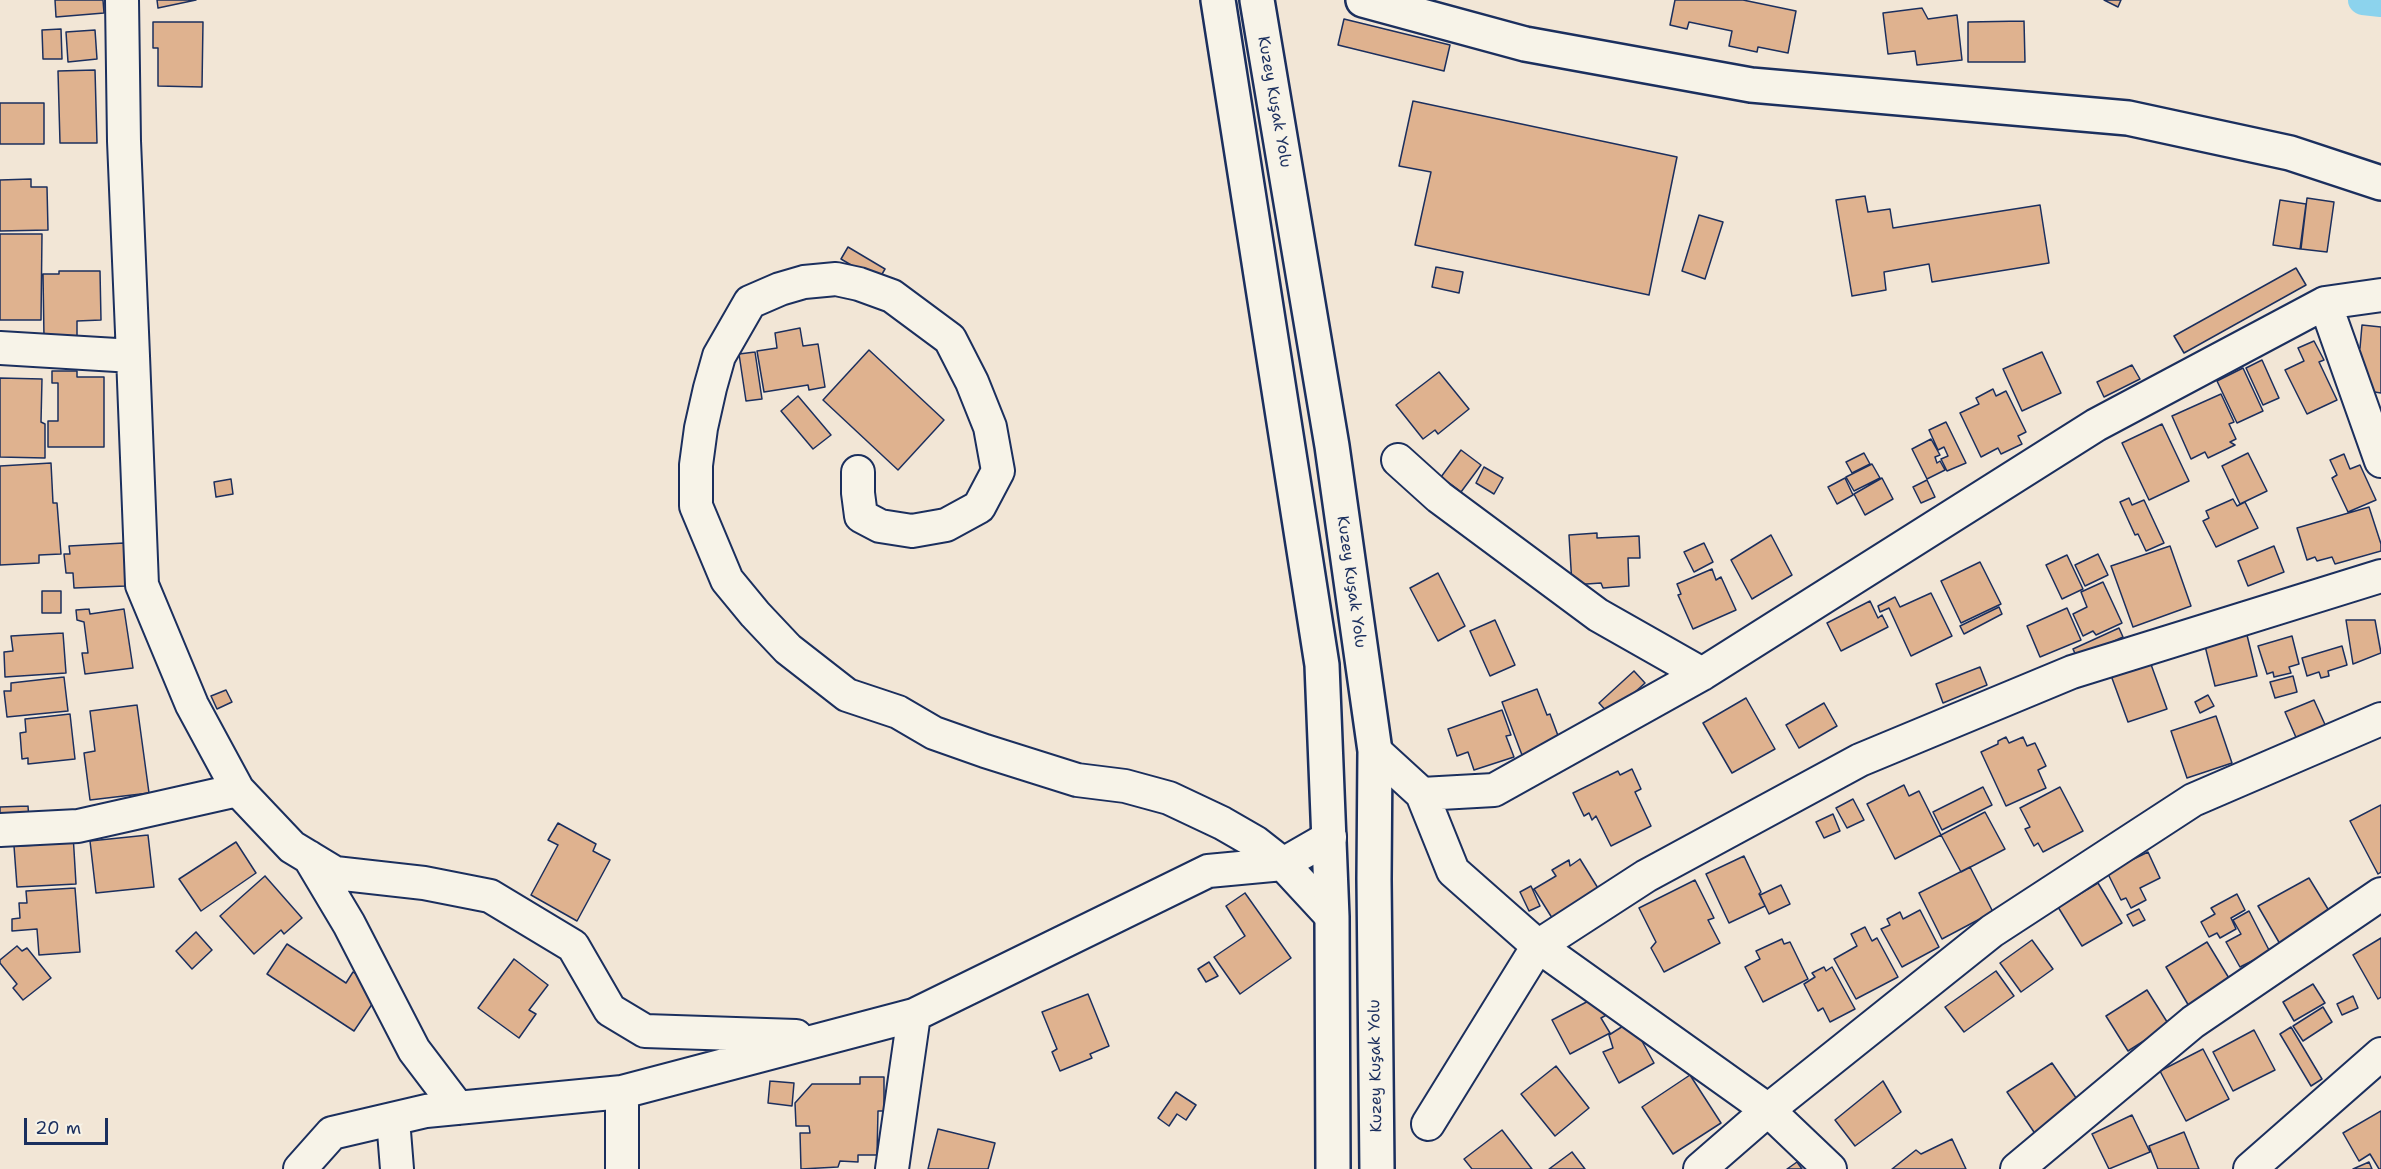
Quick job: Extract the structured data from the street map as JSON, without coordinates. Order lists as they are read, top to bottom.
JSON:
{
  "streets": {
    "main road": ["Kuzey Kuşak Yolu"]
  },
  "scale_bar": "20 m"
}
